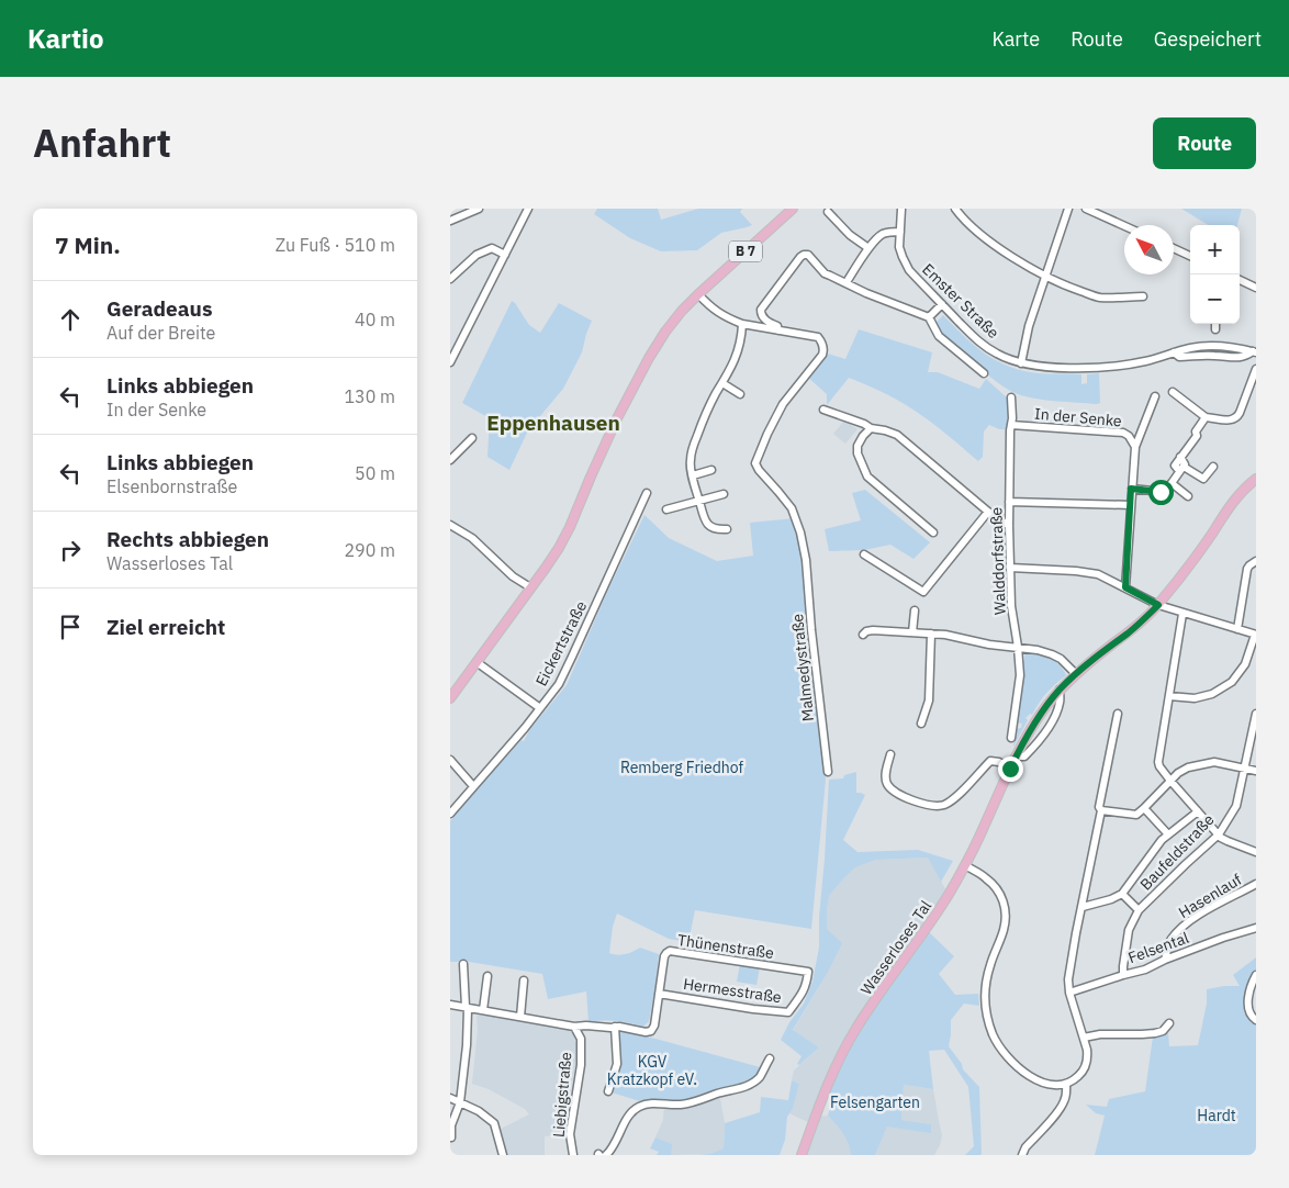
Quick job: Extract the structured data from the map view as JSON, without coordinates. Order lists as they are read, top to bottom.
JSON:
{
  "streets": {
    "main road": ["B 7", "Wasserloses Tal"],
    "street": [
      "Emster Straße",
      "In der Senke",
      "Walddorfstraße",
      "Eickertstraße",
      "Malmedystraße",
      "Baufeldstraße",
      "Hasenlauf",
      "Thünenstraße",
      "Felsental",
      "Hermesstraße",
      "Liebigstraße"
    ]
  },
  "crossings": [
    ["In der Senke", "Walddorfstraße"],
    ["Baufeldstraße", "Felsental"],
    ["Hasenlauf", "Felsental"],
    ["Thünenstraße", "Hermesstraße"],
    ["Thünenstraße", "Liebigstraße"]
  ],
  "districts": ["Eppenhausen"],
  "parks": [
    "Remberg Friedhof",
    "KGV Kratzkopf eV.",
    "Felsengarten",
    "Hardt"
  ],
  "north": "top left",
  "page": {
    "header": "Kartio",
    "nav": ["Karte", "Route", "Gespeichert"],
    "title": "Anfahrt",
    "buttons": "Route",
    "heading": ["7 Min.", "Zu Fuß · 510 m"],
    "map_buttons": ["+", "−"],
    "list": [
      ["Geradeaus", "Auf der Breite", "40 m"],
      ["Links abbiegen", "In der Senke", "130 m"],
      ["Links abbiegen", "Elsenbornstraße", "50 m"],
      ["Rechts abbiegen", "Wasserloses Tal", "290 m"],
      "Ziel erreicht"
    ]
  }
}
